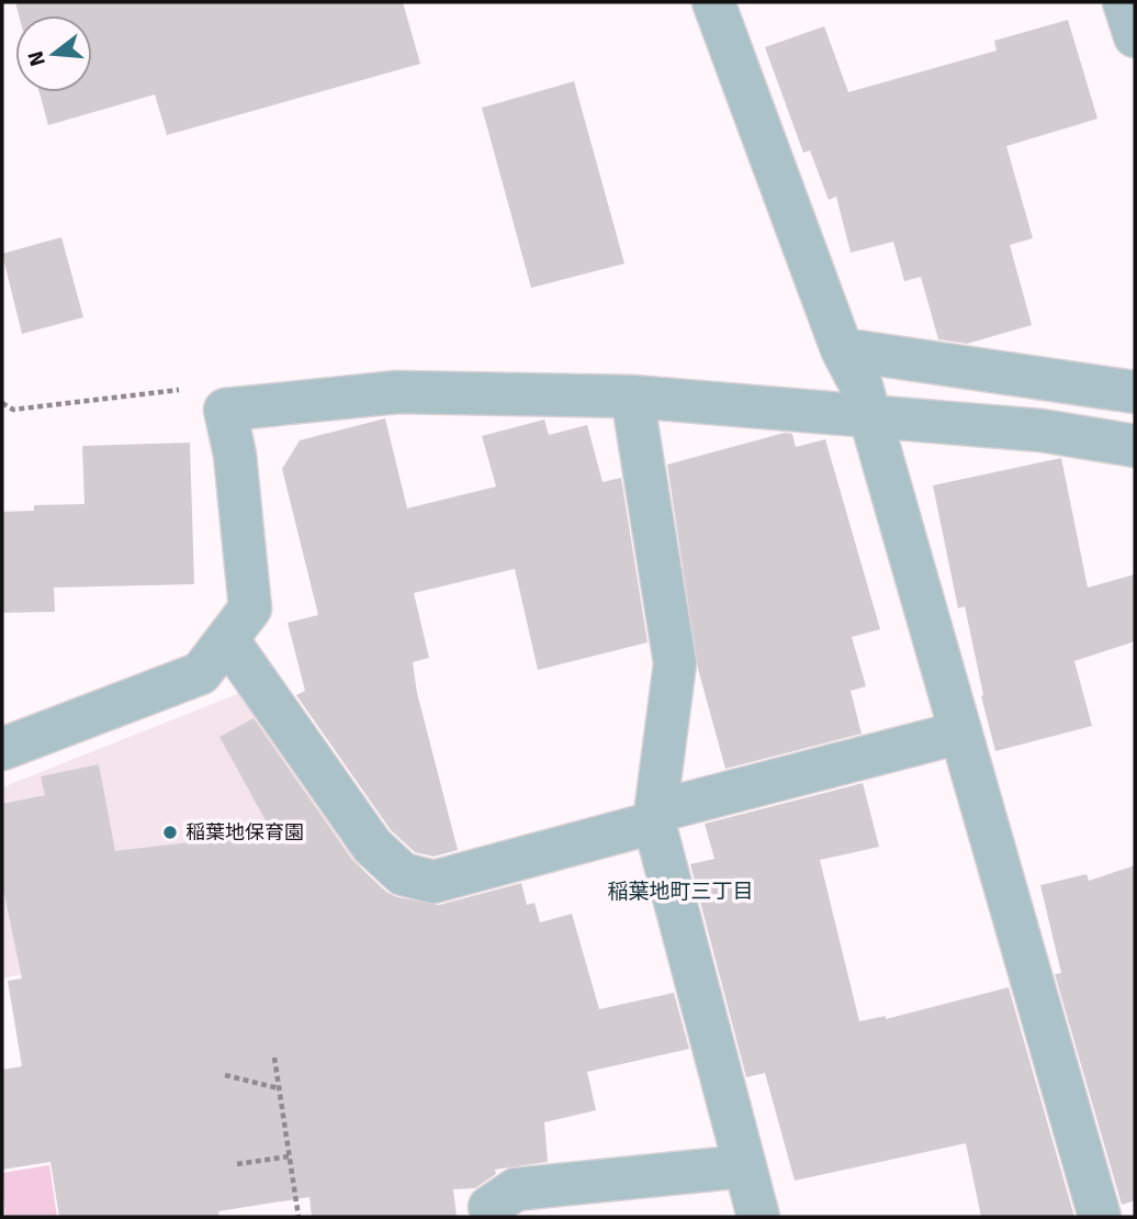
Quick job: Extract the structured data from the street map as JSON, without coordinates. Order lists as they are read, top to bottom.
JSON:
{
  "districts": ["稲葉地町三丁目"],
  "places": ["稲葉地保育園"],
  "north": "left"
}
